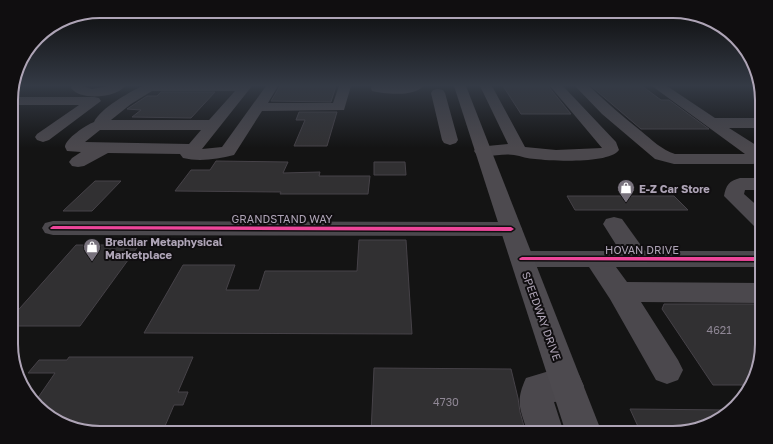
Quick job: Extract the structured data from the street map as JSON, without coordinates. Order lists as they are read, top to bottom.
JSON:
{
  "streets": {
    "main road": ["SPEEDWAY DRIVE"],
    "street": ["GRANDSTAND WAY", "HOVAN DRIVE"]
  },
  "crossings": [
    ["GRANDSTAND WAY", "SPEEDWAY DRIVE"],
    ["HOVAN DRIVE", "SPEEDWAY DRIVE"]
  ],
  "places": {
    "shop": ["E-Z Car Store", "Breldiar Metaphysical Marketplace"]
  },
  "house_numbers": ["4621", "4730"]
}
